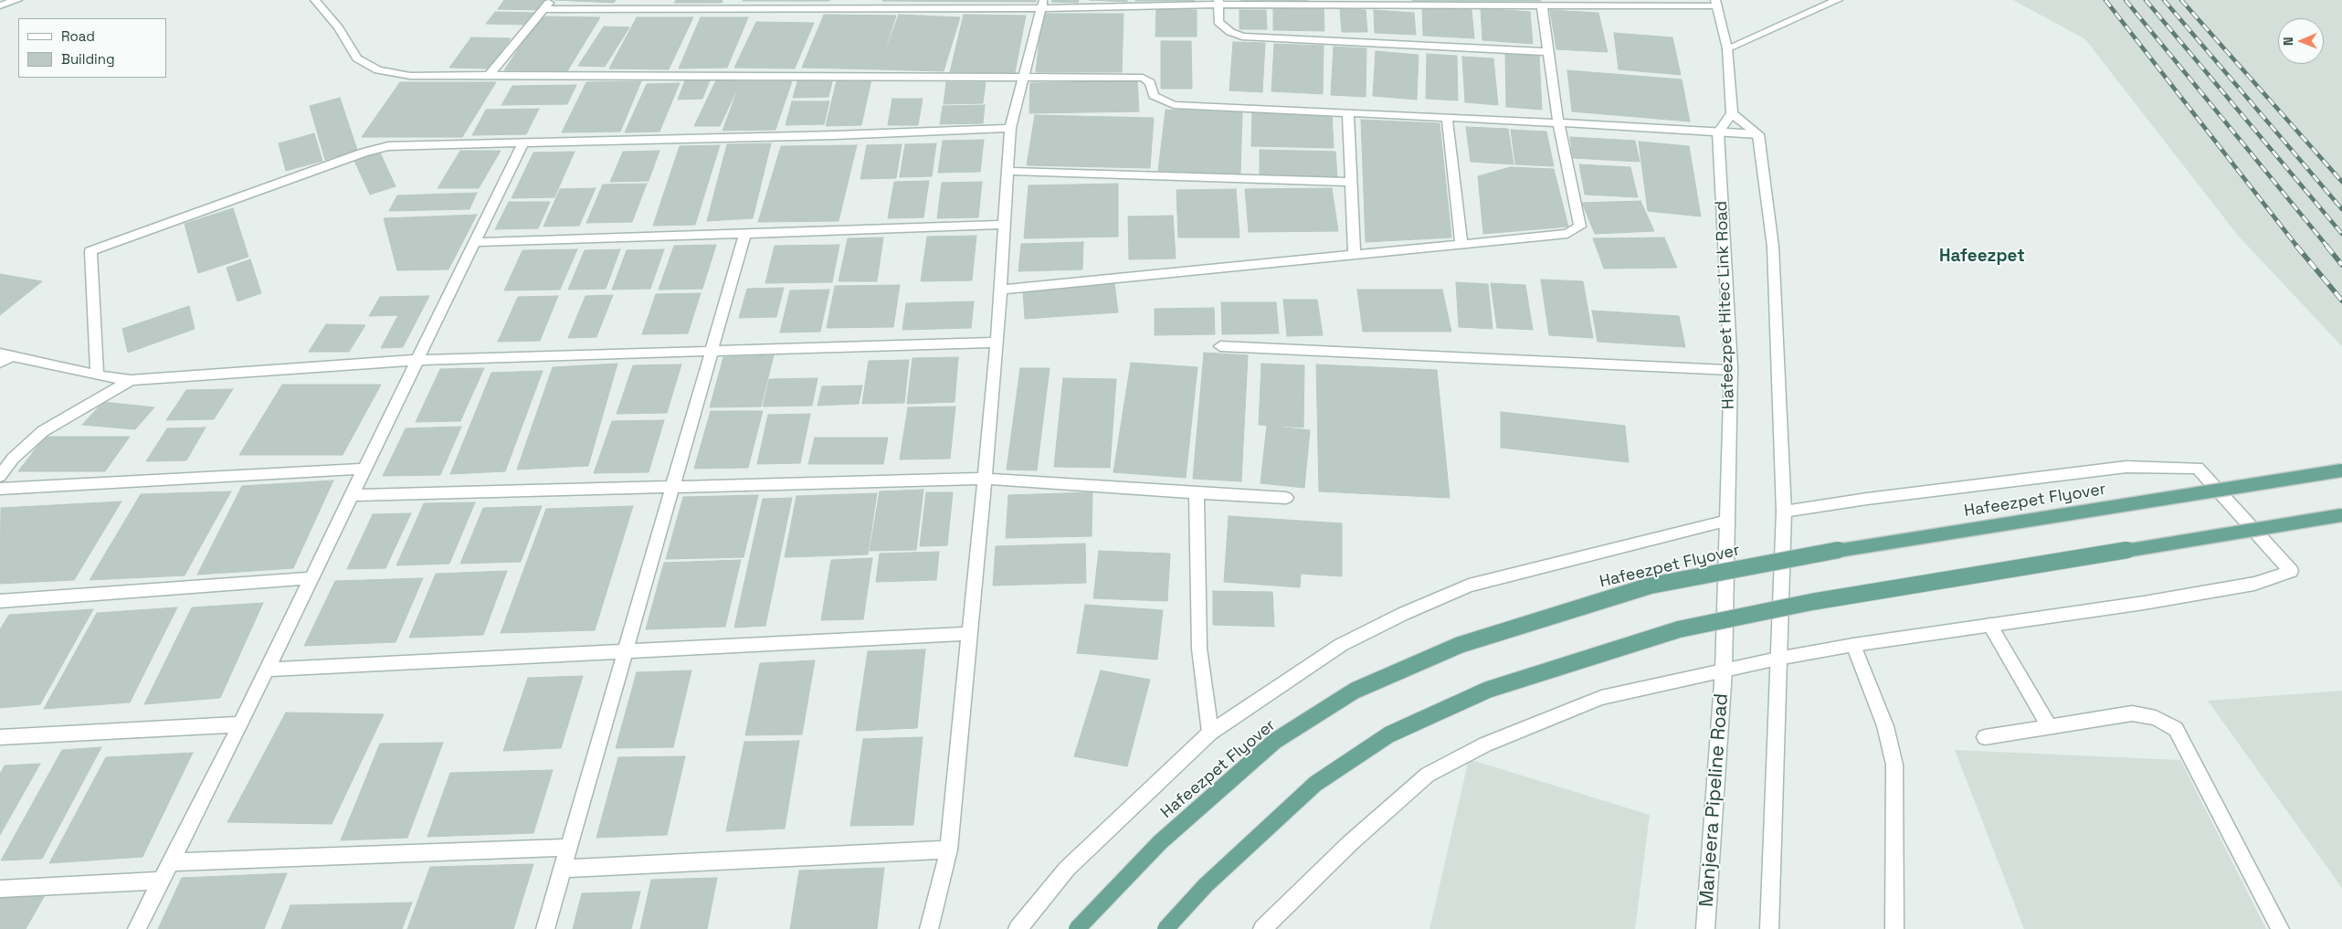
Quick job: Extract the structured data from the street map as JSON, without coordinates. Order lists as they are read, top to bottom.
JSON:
{
  "streets": {
    "main road": ["Hafeezpet Flyover"],
    "street": ["Hafeezpet Hitec Link Road", "Manjeera Pipeline Road"]
  },
  "crossings": [
    ["Hafeezpet Hitec Link Road", "Manjeera Pipeline Road"]
  ],
  "districts": ["Hafeezpet"],
  "legend": ["Road", "Building"],
  "north": "left"
}
